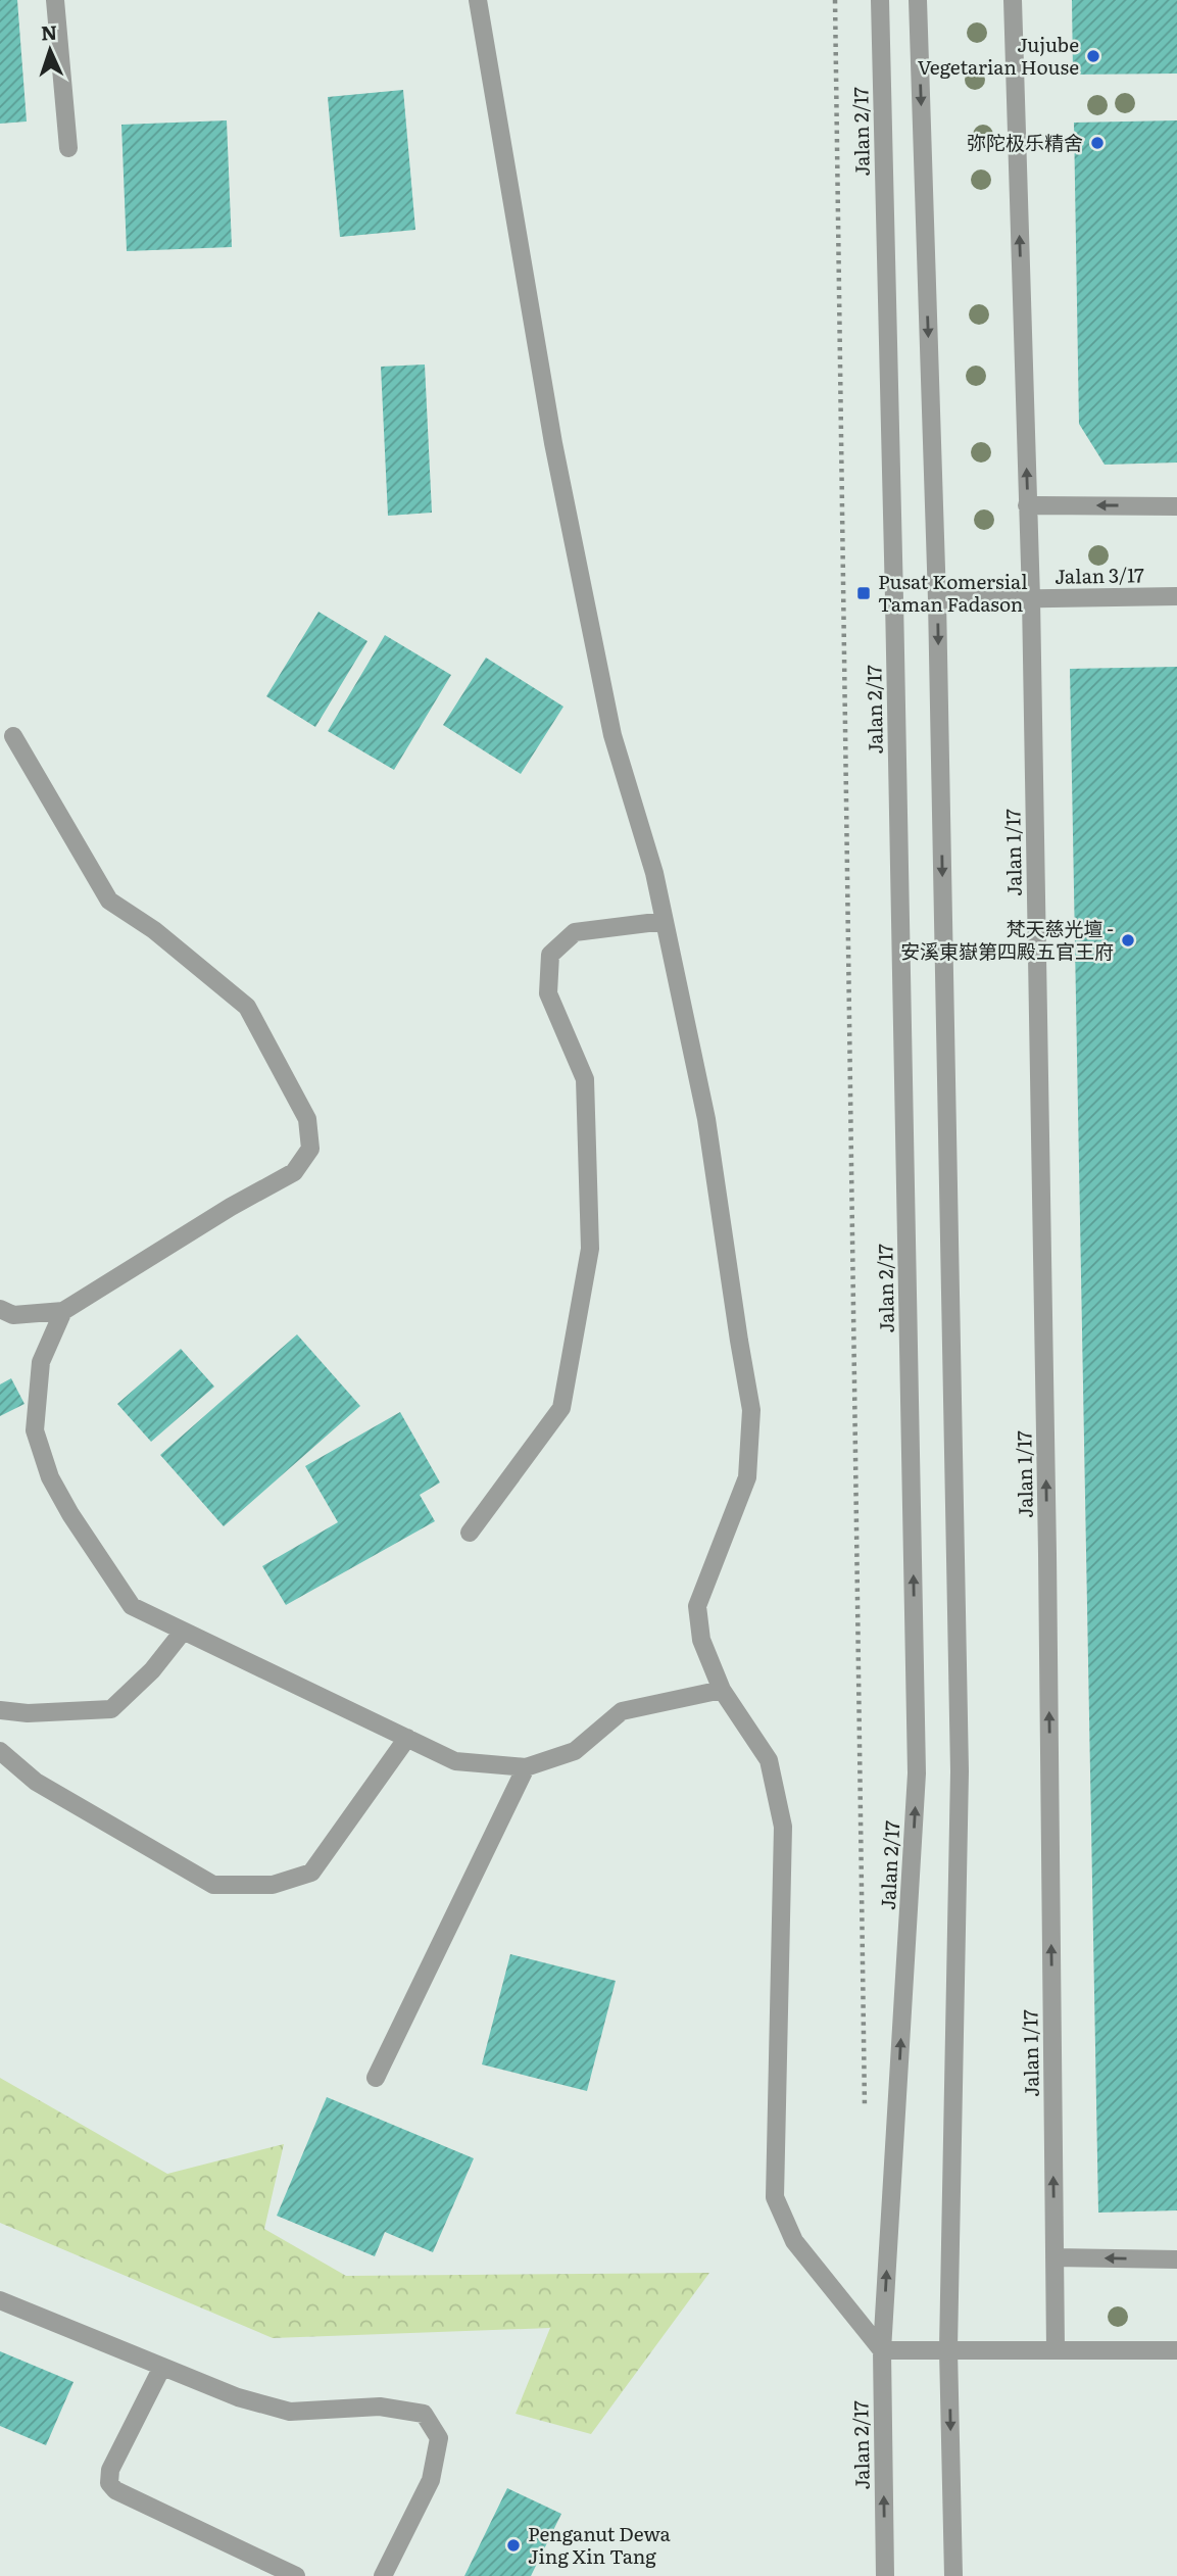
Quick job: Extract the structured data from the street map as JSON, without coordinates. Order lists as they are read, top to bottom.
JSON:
{
  "streets": {
    "street": ["Jalan 2/17", "Jalan 3/17", "Jalan 1/17"]
  },
  "crossings": [
    ["Jalan 3/17", "Jalan 1/17"]
  ],
  "places": {
    "other": [
      "Jujube Vegetarian House",
      "弥陀极乐精舍",
      "梵天慈光壇 - 安溪東嶽第四殿五官王府",
      "Penganut Dewa Jing Xin Tang"
    ],
    "transit": ["Pusat Komersial Taman Fadason"]
  },
  "north": "top"
}
